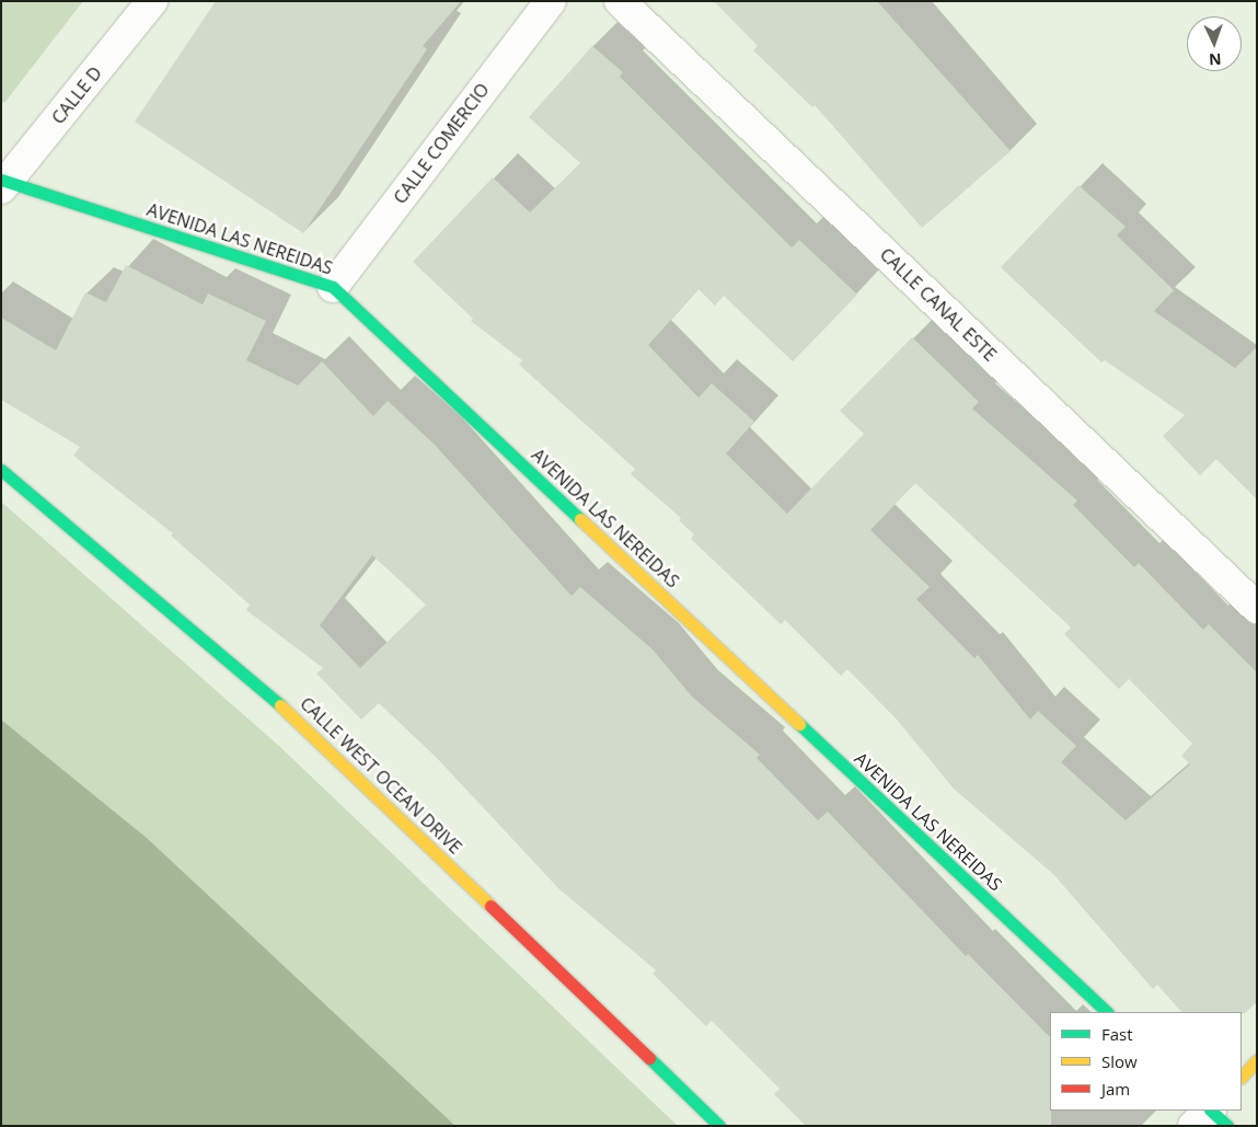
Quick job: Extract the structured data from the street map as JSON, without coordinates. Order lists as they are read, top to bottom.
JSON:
{
  "streets": {
    "street": [
      "CALLE D",
      "CALLE COMERCIO",
      "AVENIDA LAS NEREIDAS",
      "CALLE CANAL ESTE",
      "CALLE WEST OCEAN DRIVE"
    ]
  },
  "crossings": [
    ["CALLE D", "AVENIDA LAS NEREIDAS"],
    ["CALLE COMERCIO", "AVENIDA LAS NEREIDAS"]
  ],
  "legend": ["Fast", "Slow", "Jam"],
  "north": "bottom"
}
